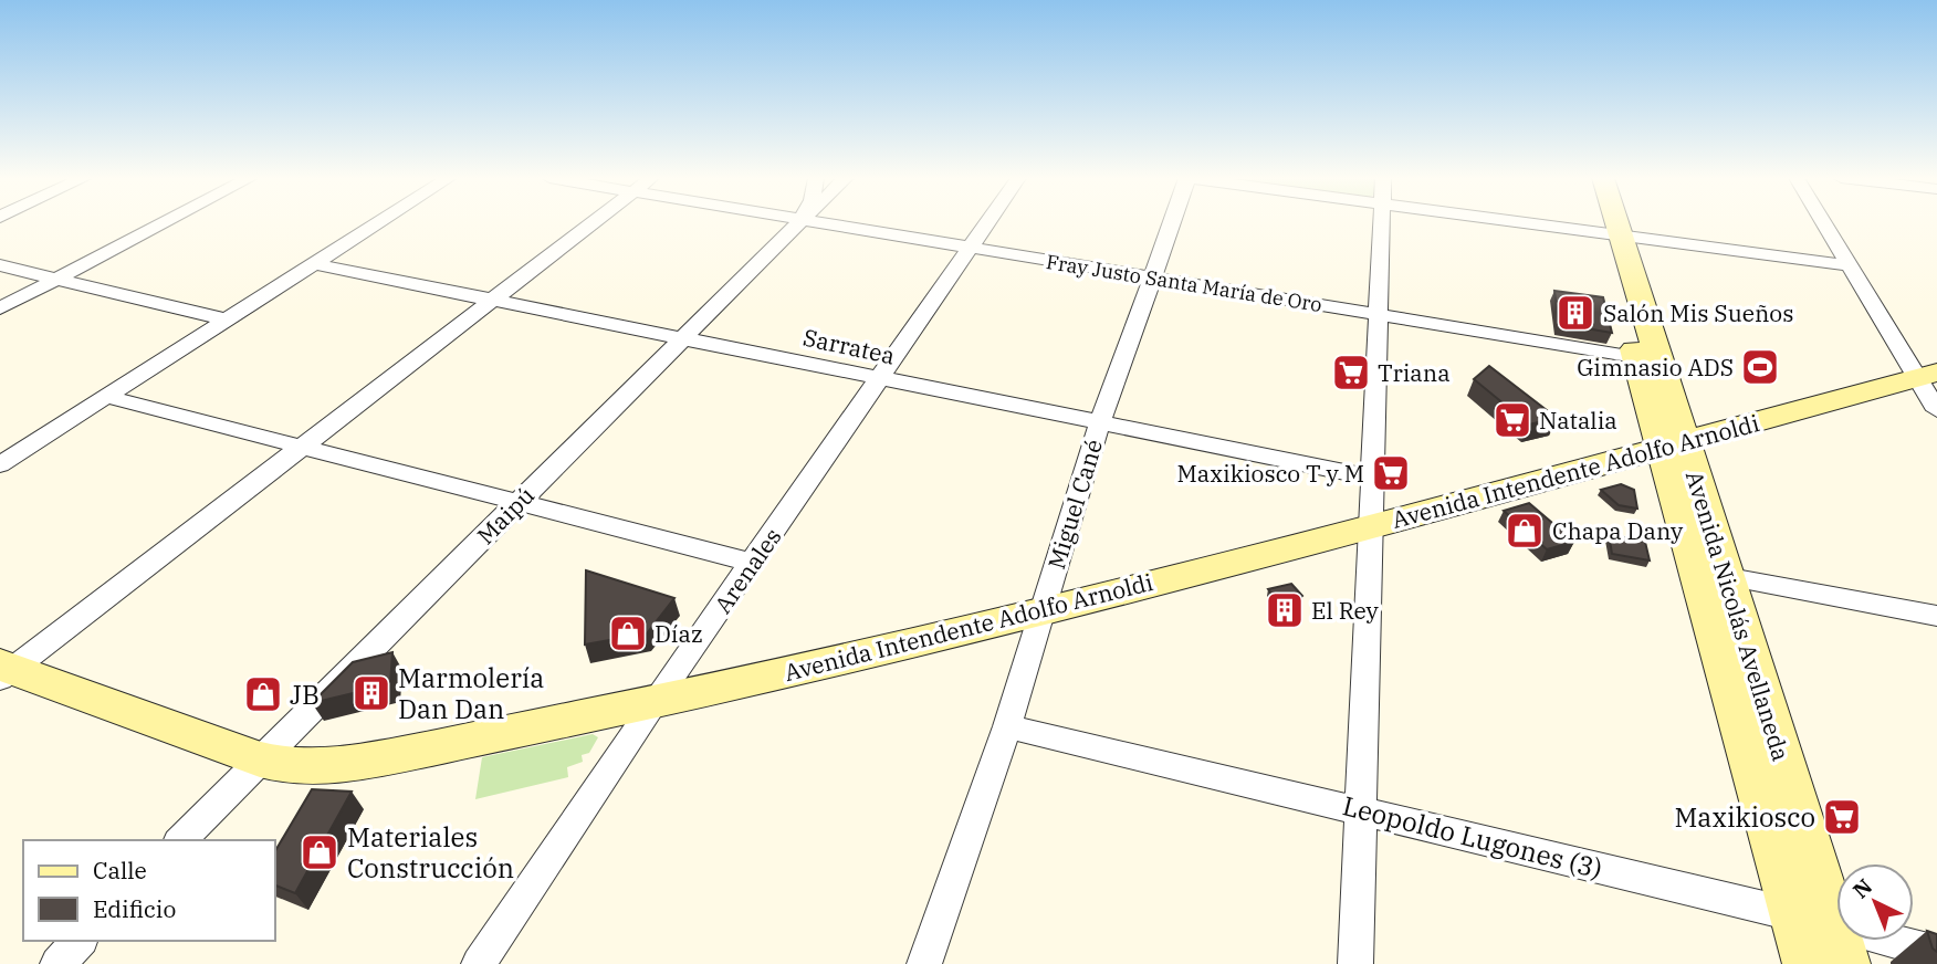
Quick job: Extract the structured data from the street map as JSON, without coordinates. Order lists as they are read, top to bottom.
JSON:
{
  "streets": {
    "main road": ["Avenida Intendente Adolfo Arnoldi", "Avenida Nicolás Avellaneda"],
    "street": [
      "Fray Justo Santa María de Oro",
      "Sarratea",
      "Miguel Cané",
      "Maipú",
      "Arenales",
      "Leopoldo Lugones (3)"
    ]
  },
  "crossings": [
    ["Fray Justo Santa María de Oro", "Miguel Cané"],
    ["Fray Justo Santa María de Oro", "Arenales"],
    ["Fray Justo Santa María de Oro", "Avenida Nicolás Avellaneda"],
    ["Sarratea", "Miguel Cané"],
    ["Sarratea", "Maipú"],
    ["Sarratea", "Arenales"],
    ["Avenida Intendente Adolfo Arnoldi", "Miguel Cané"],
    ["Avenida Intendente Adolfo Arnoldi", "Maipú"],
    ["Avenida Intendente Adolfo Arnoldi", "Arenales"],
    ["Avenida Intendente Adolfo Arnoldi", "Avenida Nicolás Avellaneda"],
    ["Miguel Cané", "Leopoldo Lugones (3)"],
    ["Avenida Nicolás Avellaneda", "Leopoldo Lugones (3)"]
  ],
  "places": {
    "building": ["Salón Mis Sueños", "El Rey", "Marmolería Dan Dan"],
    "sports": ["Gimnasio ADS"],
    "supermarket": [
      "Triana",
      "Natalia",
      "Maxikiosco T y M",
      "Maxikiosco"
    ],
    "shop": [
      "Chapa Dany",
      "Díaz",
      "JB",
      "Materiales Construcción"
    ]
  },
  "legend": ["Calle", "Edificio"],
  "north": "top left"
}
